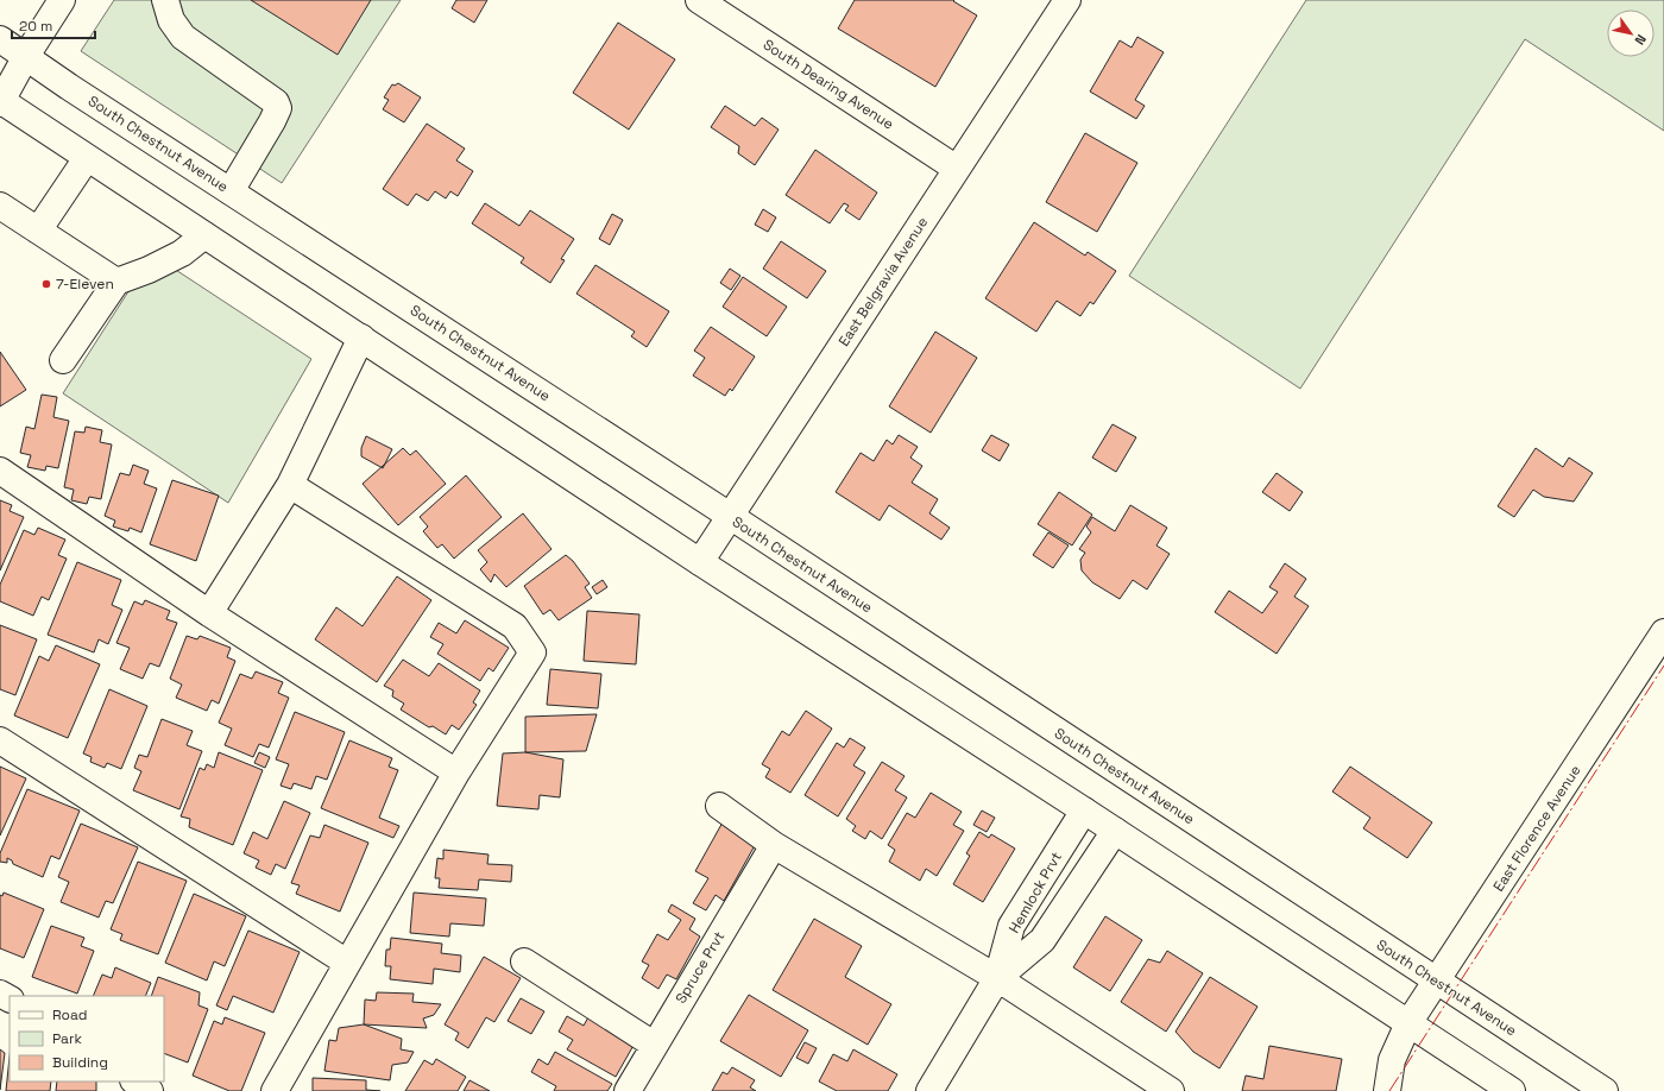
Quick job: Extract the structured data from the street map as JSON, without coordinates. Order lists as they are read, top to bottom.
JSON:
{
  "streets": {
    "main road": [
      "South Dearing Avenue",
      "South Chestnut Avenue",
      "East Belgravia Avenue",
      "East Florence Avenue",
      "Hemlock Prvt",
      "Spruce Prvt"
    ]
  },
  "crossings": [
    ["South Dearing Avenue", "East Belgravia Avenue"],
    ["South Chestnut Avenue", "East Belgravia Avenue"],
    ["South Chestnut Avenue", "East Florence Avenue"]
  ],
  "places": ["7-Eleven"],
  "legend": ["Road", "Park", "Building"],
  "scale_bar": "20 m",
  "north": "bottom right"
}
